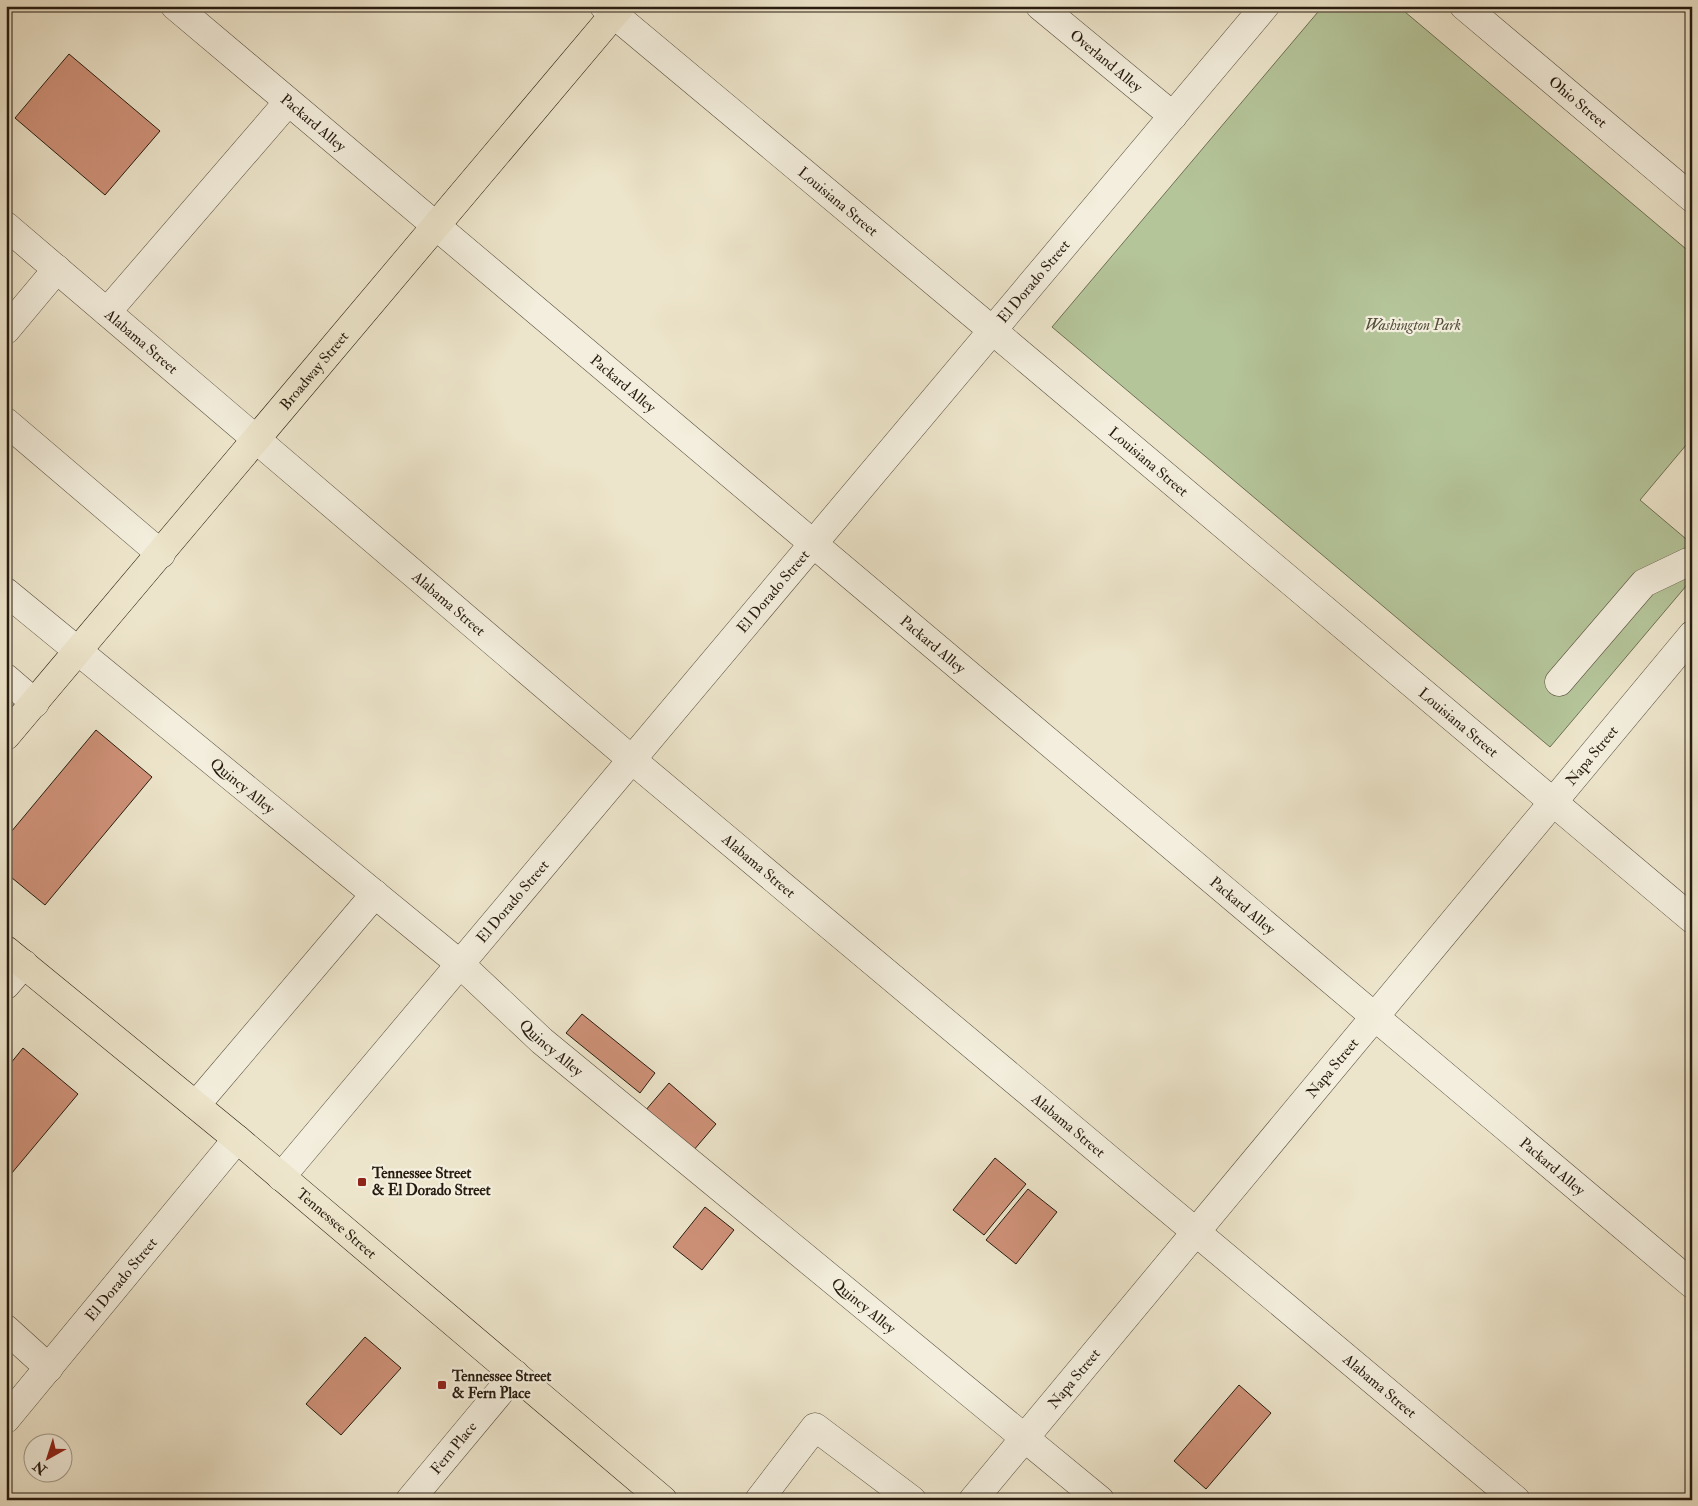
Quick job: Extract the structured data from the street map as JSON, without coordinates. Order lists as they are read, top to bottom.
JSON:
{
  "streets": {
    "main road": ["Broadway Street", "Tennessee Street"],
    "street": [
      "Overland Alley",
      "Ohio Street",
      "Packard Alley",
      "Louisiana Street",
      "El Dorado Street",
      "Alabama Street",
      "Napa Street",
      "Quincy Alley",
      "Fern Place"
    ]
  },
  "crossings": [
    ["Overland Alley", "El Dorado Street"],
    ["Packard Alley", "El Dorado Street"],
    ["Packard Alley", "Broadway Street"],
    ["Packard Alley", "Napa Street"],
    ["Louisiana Street", "El Dorado Street"],
    ["Louisiana Street", "Broadway Street"],
    ["Louisiana Street", "Napa Street"],
    ["El Dorado Street", "Alabama Street"],
    ["El Dorado Street", "Quincy Alley"],
    ["El Dorado Street", "Tennessee Street"],
    ["Alabama Street", "Broadway Street"],
    ["Alabama Street", "Napa Street"],
    ["Broadway Street", "Quincy Alley"],
    ["Napa Street", "Quincy Alley"],
    ["Tennessee Street", "Fern Place"]
  ],
  "parks": ["Washington Park"],
  "places": {
    "transit": ["Tennessee Street & El Dorado Street", "Tennessee Street & Fern Place"]
  },
  "north": "bottom left"
}
